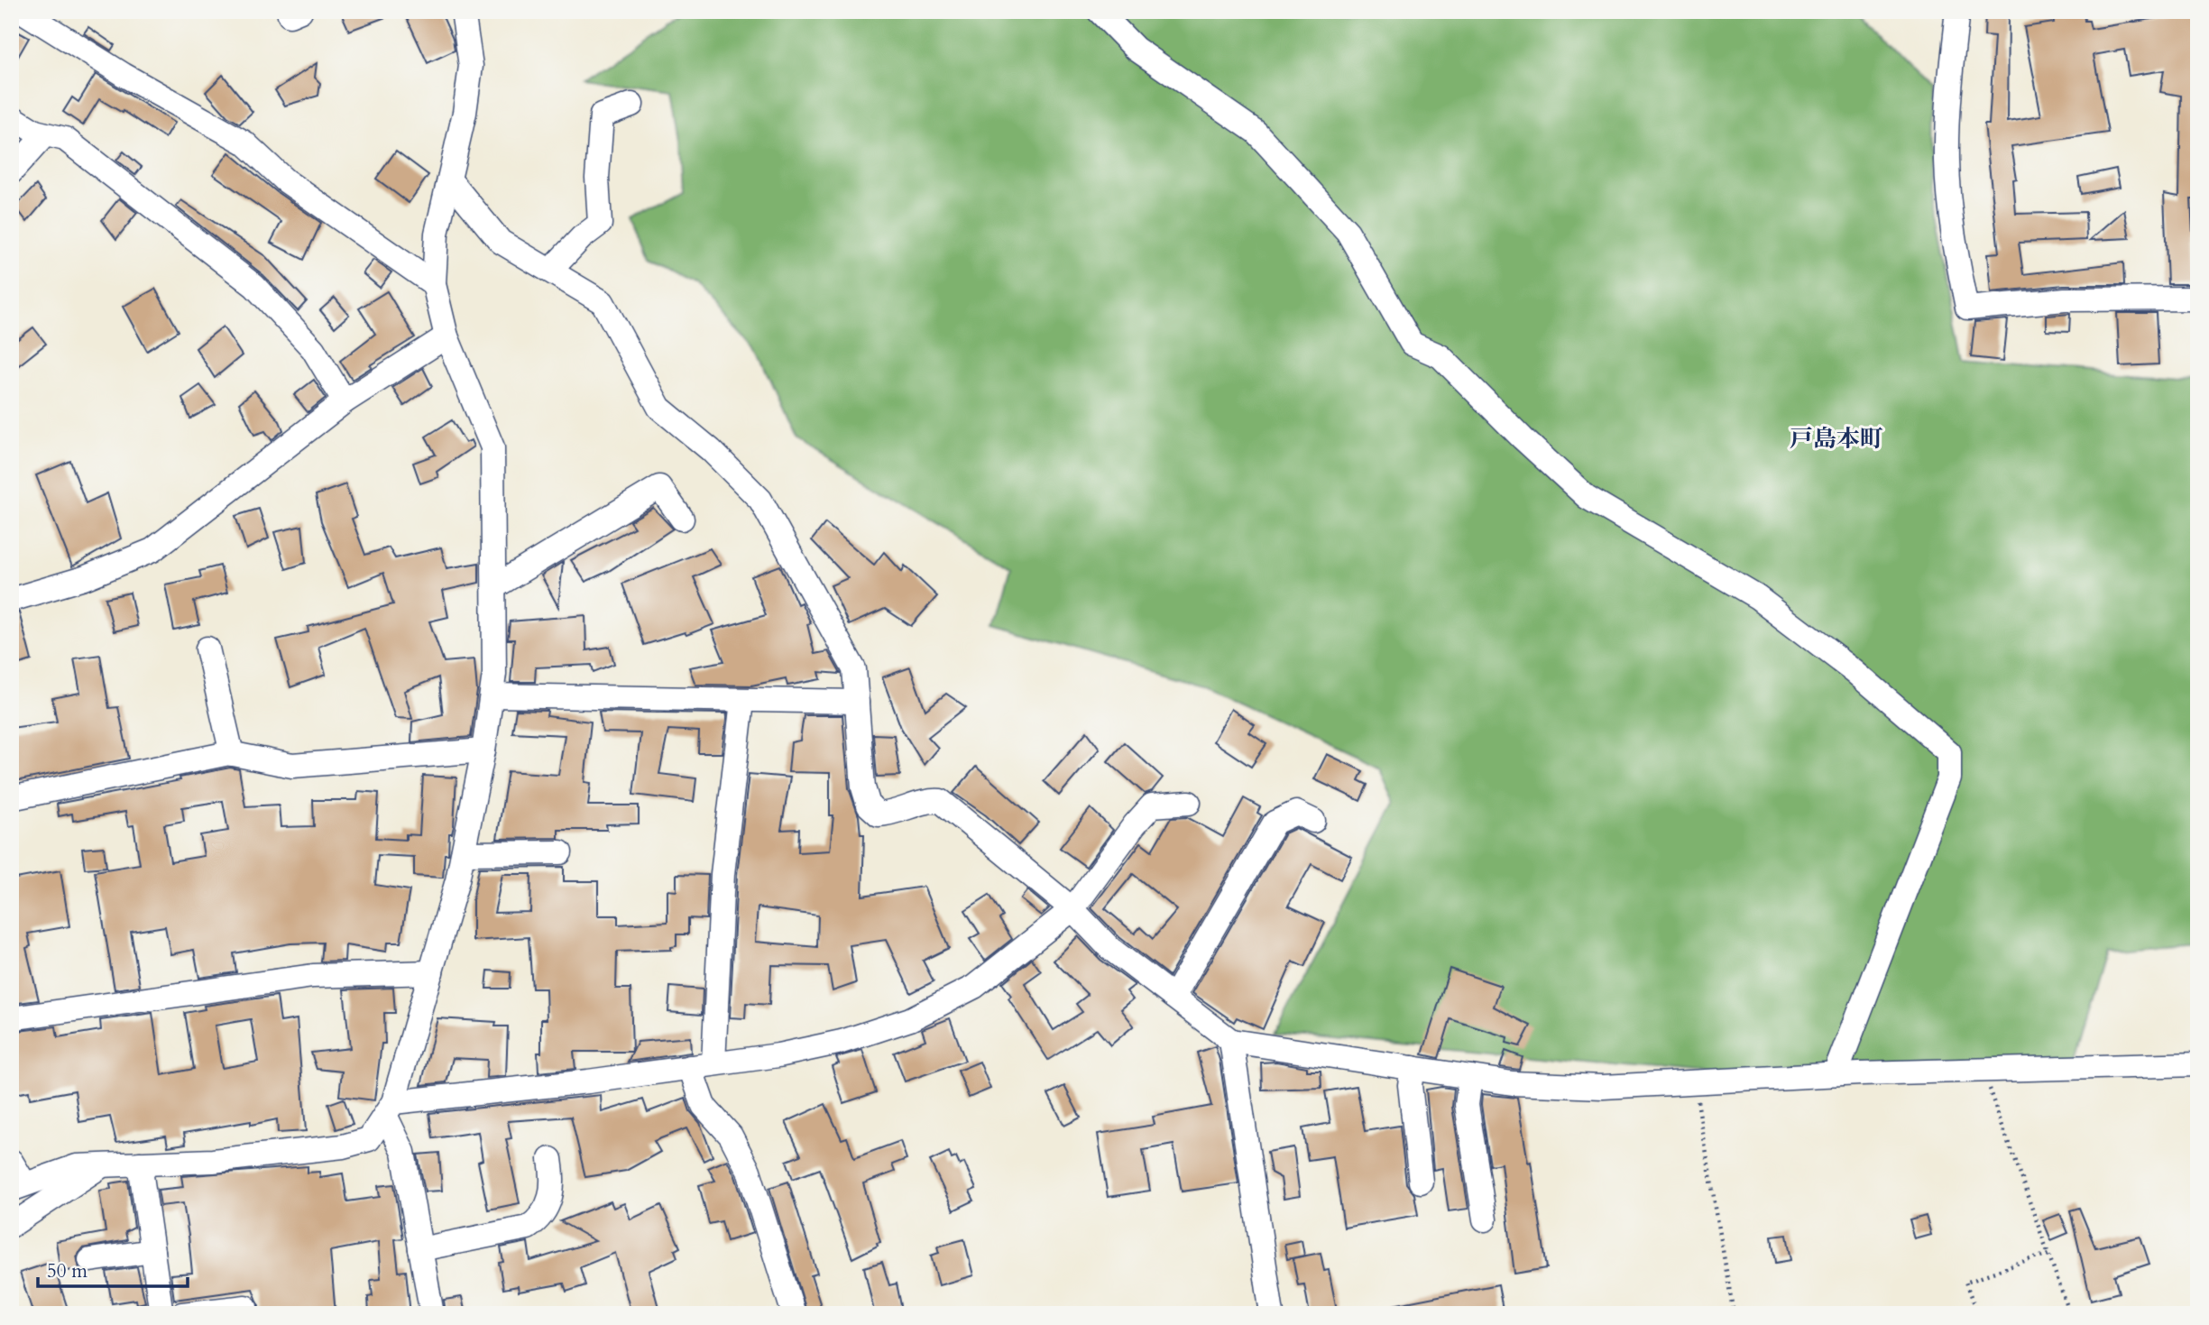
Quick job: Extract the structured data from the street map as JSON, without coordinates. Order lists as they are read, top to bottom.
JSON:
{
  "districts": ["戸島本町"],
  "scale_bar": "50 m"
}
